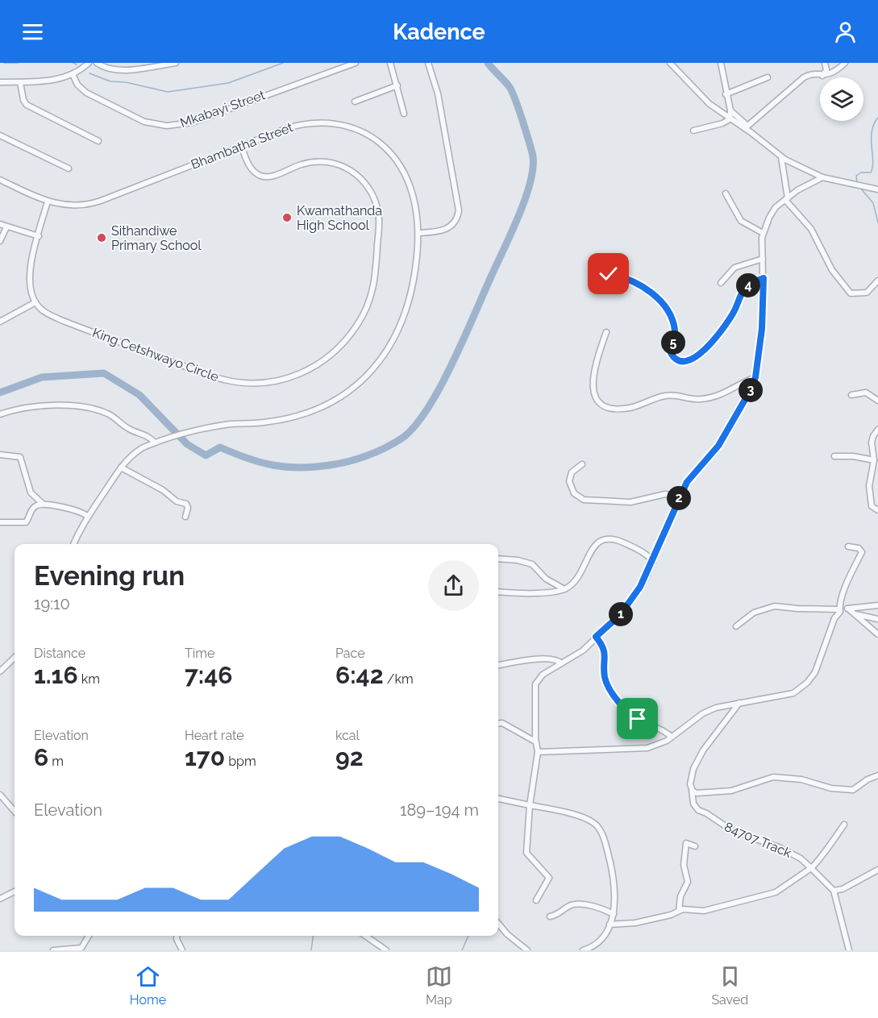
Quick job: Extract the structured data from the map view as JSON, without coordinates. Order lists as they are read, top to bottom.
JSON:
{
  "streets": {
    "street": [
      "Mkabayi Street",
      "Bhambatha Street",
      "King Cetshwayo Circle",
      "84707 Track"
    ]
  },
  "crossings": [
    ["Bhambatha Street", "King Cetshwayo Circle"]
  ],
  "places": ["Kwamathanda High School", "Sithandiwe Primary School"],
  "page": {
    "header": "Kadence",
    "pins": [
      "4",
      "5",
      "3",
      "2",
      "1"
    ],
    "heading": ["Evening run", "19:10"],
    "stats": [
      ["Distance", "1.16 km"],
      ["Time", "7:46"],
      ["Pace", "6:42 /km"],
      ["Elevation", "6 m"],
      ["Heart rate", "170 bpm"],
      ["kcal", "92"]
    ],
    "chart": ["Elevation", "189–194 m"],
    "tabs": ["Home", "Map", "Saved"]
  }
}
